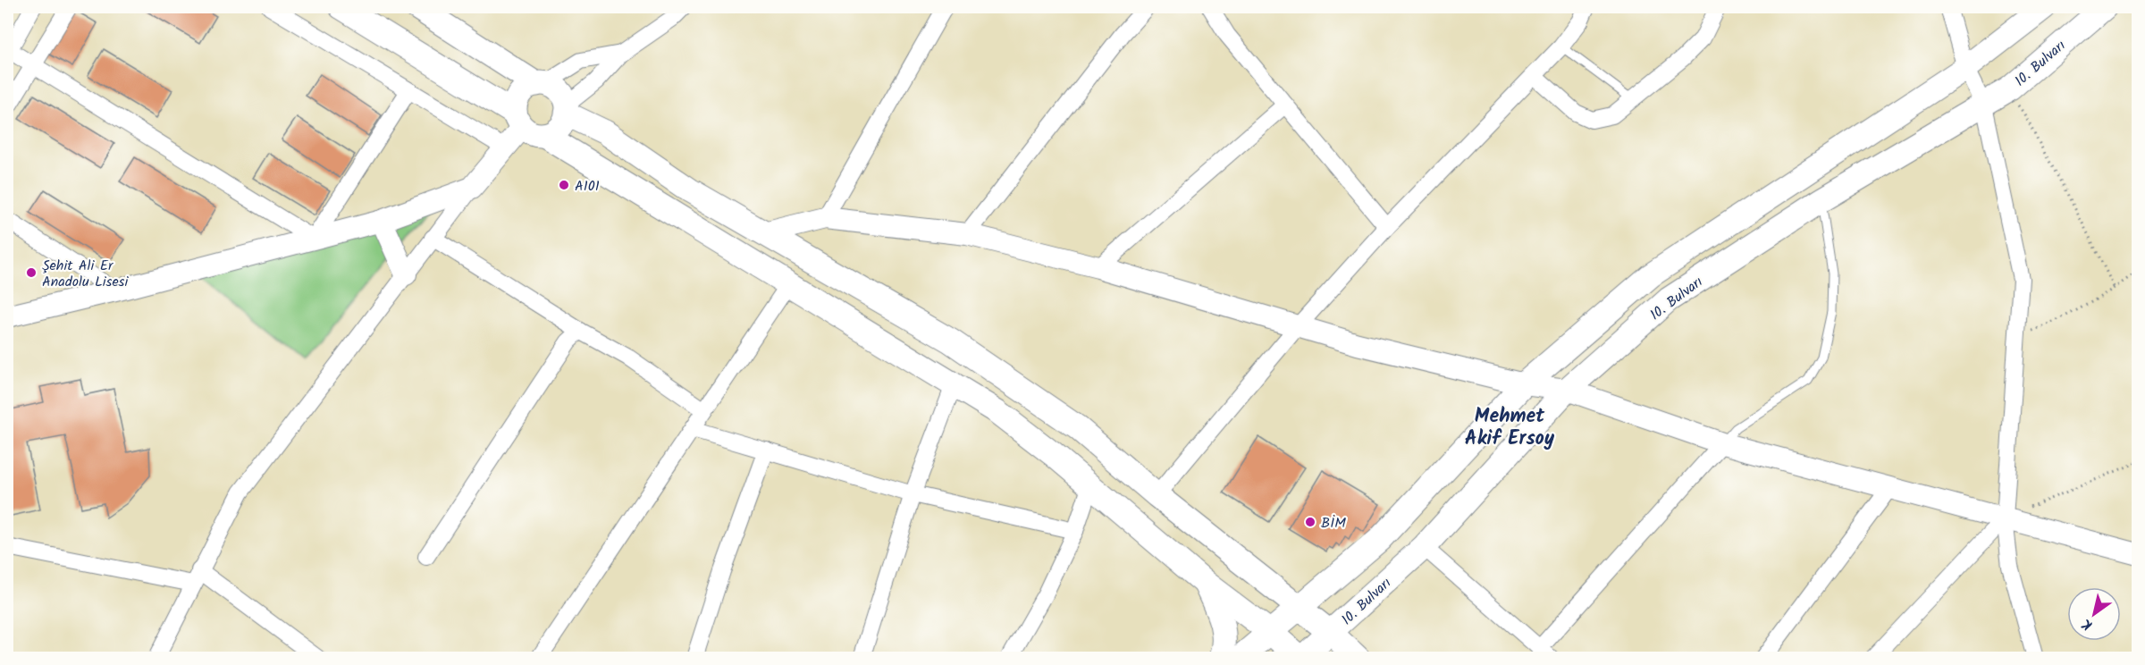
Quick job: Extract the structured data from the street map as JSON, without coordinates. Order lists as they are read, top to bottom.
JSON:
{
  "streets": {
    "main road": ["10. Bulvarı"]
  },
  "districts": ["Mehmet Akif Ersoy"],
  "places": ["A101", "Şehit Ali Er Anadolu Lisesi", "BİM"],
  "north": "bottom left"
}
